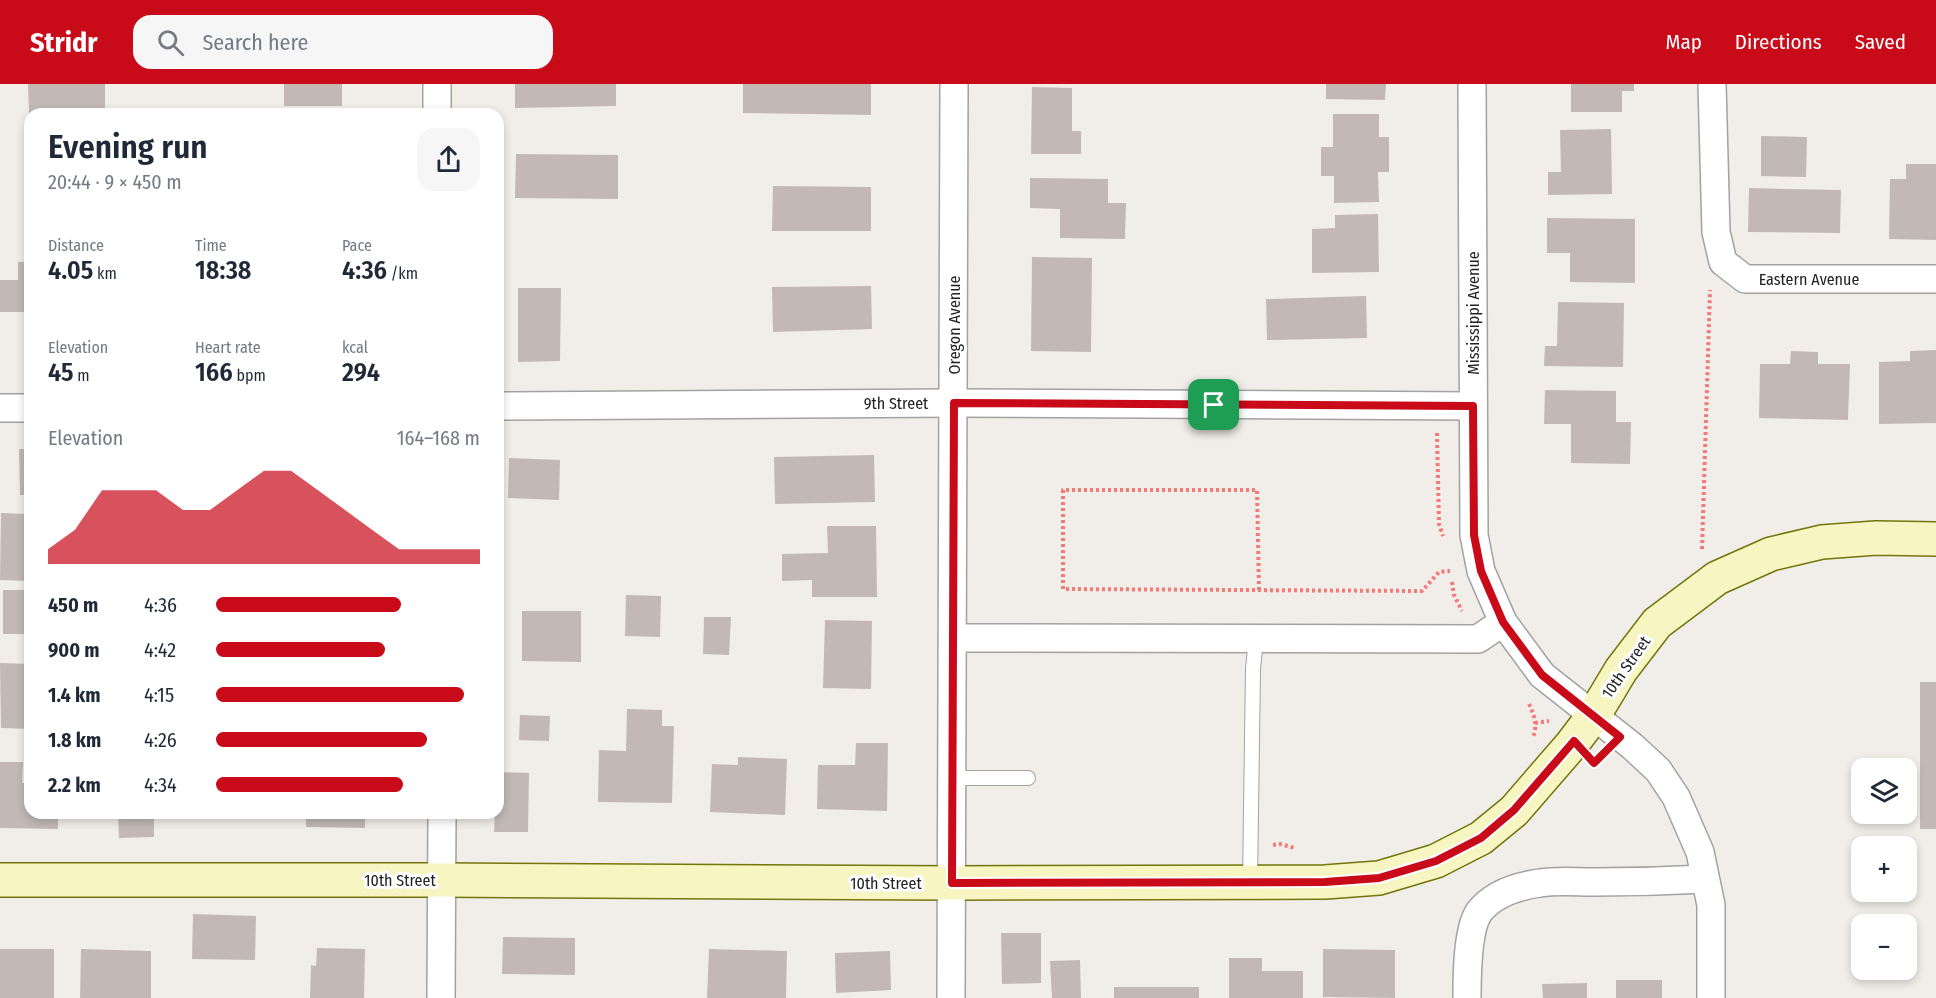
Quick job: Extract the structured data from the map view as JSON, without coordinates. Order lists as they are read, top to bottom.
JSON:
{
  "streets": {
    "street": [
      "Eastern Avenue",
      "Mississippi Avenue",
      "Oregon Avenue",
      "9th Street",
      "10th Street"
    ]
  },
  "crossings": [
    ["Mississippi Avenue", "9th Street"],
    ["Mississippi Avenue", "10th Street"],
    ["Oregon Avenue", "9th Street"],
    ["Oregon Avenue", "10th Street"]
  ],
  "page": {
    "header": "Stridr",
    "search": "Search here",
    "nav": ["Map", "Directions", "Saved"],
    "heading": ["Evening run", "20:44 · 9 × 450 m"],
    "stats": [
      ["Distance", "4.05 km"],
      ["Time", "18:38"],
      ["Pace", "4:36 /km"],
      ["Elevation", "45 m"],
      ["Heart rate", "166 bpm"],
      ["kcal", "294"]
    ],
    "chart": ["Elevation", "164–168 m"],
    "list": [
      {
        "name": "450 m",
        "note": "4:36"
      },
      {
        "name": "900 m",
        "note": "4:42"
      },
      {
        "name": "1.4 km",
        "note": "4:15"
      },
      {
        "name": "1.8 km",
        "note": "4:26"
      },
      {
        "name": "2.2 km",
        "note": "4:34"
      }
    ],
    "map_buttons": ["+", "−"]
  }
}
